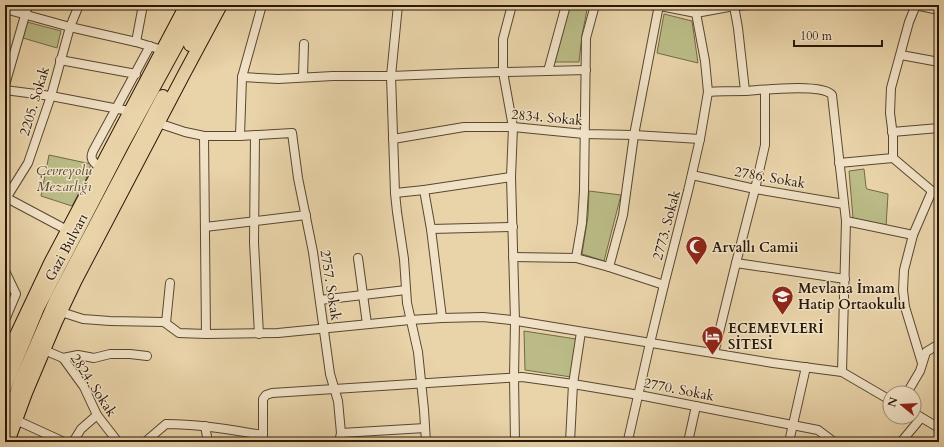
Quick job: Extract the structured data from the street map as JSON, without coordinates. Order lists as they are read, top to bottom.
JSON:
{
  "streets": {
    "highway": ["Gazi Bulvarı"],
    "street": [
      "2205. Sokak",
      "2834. Sokak",
      "2786. Sokak",
      "2773. Sokak",
      "2757. Sokak",
      "2824. Sokak",
      "2770. Sokak"
    ]
  },
  "crossings": [
    ["2834. Sokak", "2773. Sokak"],
    ["2786. Sokak", "2773. Sokak"],
    ["2773. Sokak", "2770. Sokak"],
    ["2757. Sokak", "2770. Sokak"]
  ],
  "parks": ["Çevreyolu Mezarlığı"],
  "places": {
    "mosque": ["Arvallı Camii"],
    "school or university": ["Mevlana İmam Hatip Ortaokulu"],
    "hotel": ["ECEMEVLERİ SİTESİ"]
  },
  "scale_bar": "100 m",
  "north": "left"
}
